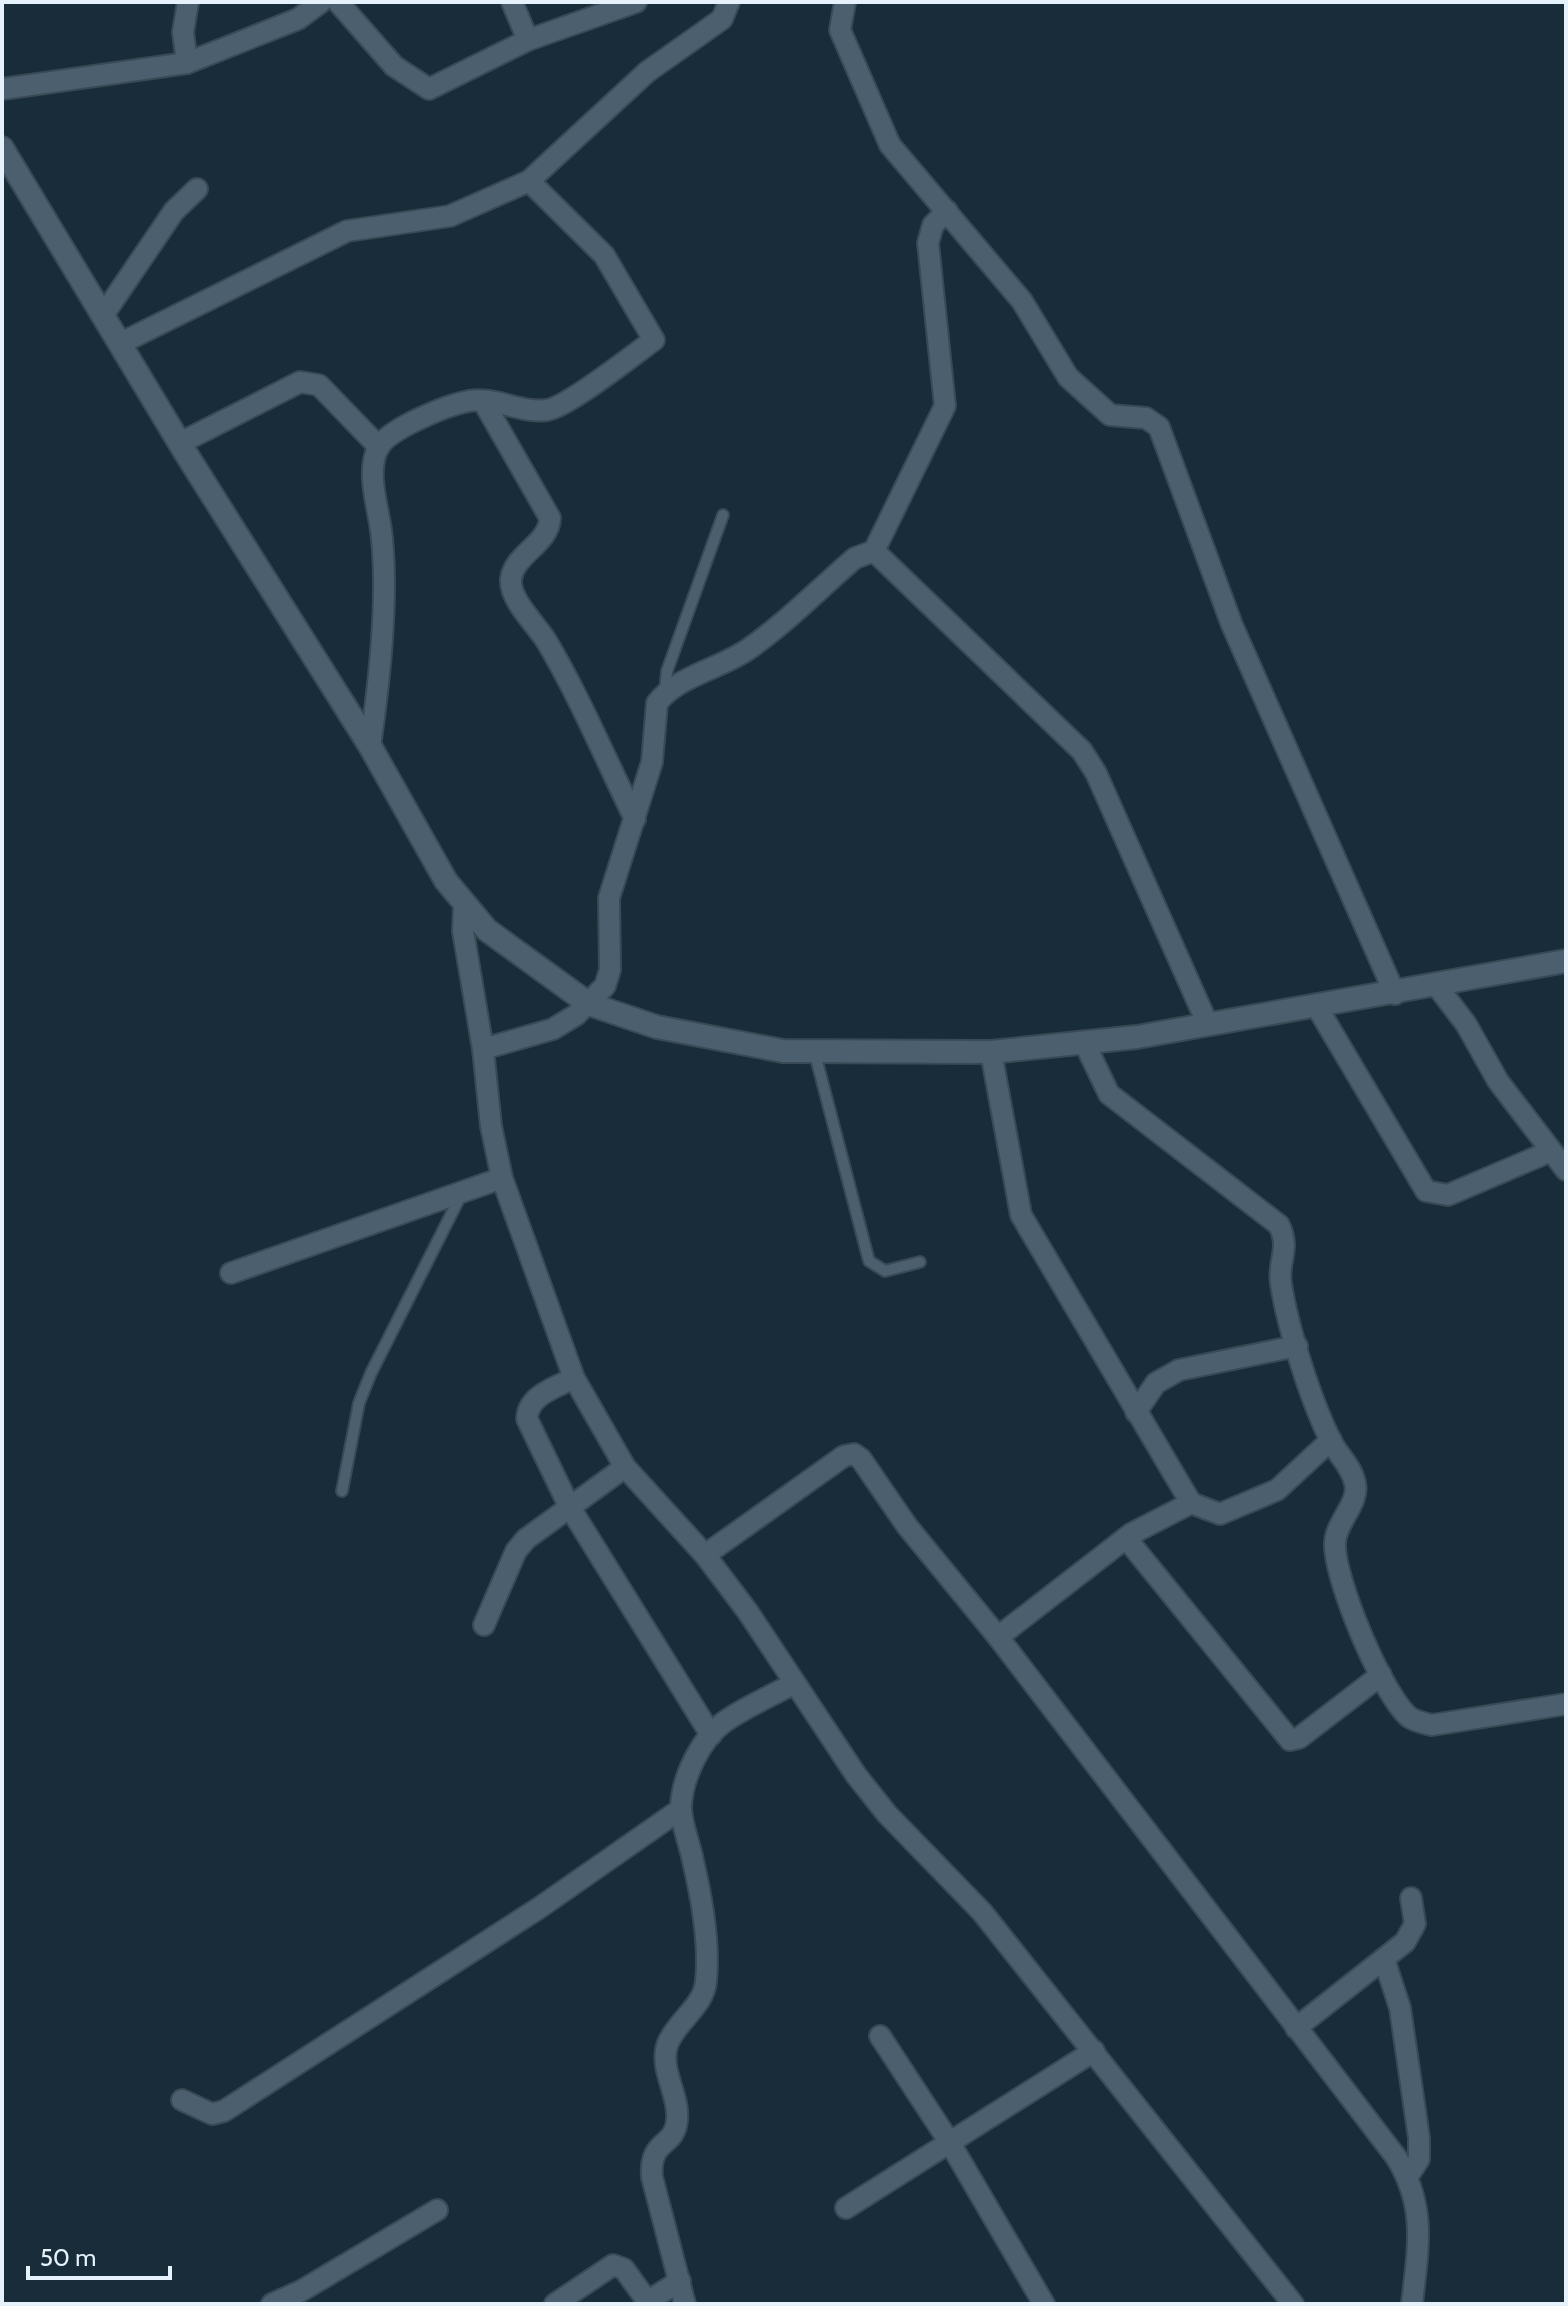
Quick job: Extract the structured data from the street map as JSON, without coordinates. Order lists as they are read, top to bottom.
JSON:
{
  "scale_bar": "50 m"
}
